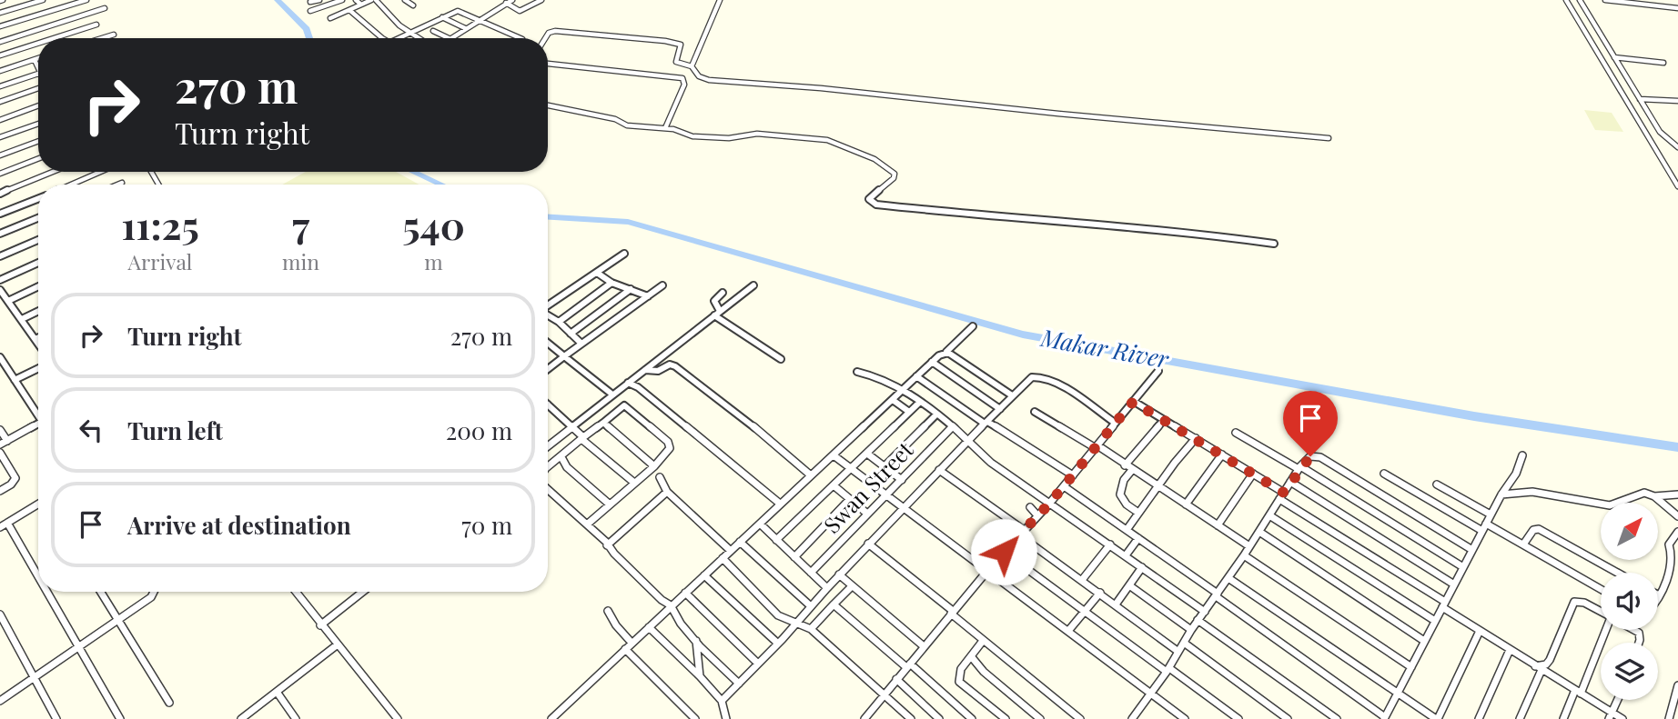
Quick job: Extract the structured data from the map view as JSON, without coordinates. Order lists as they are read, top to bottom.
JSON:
{
  "streets": {
    "street": ["Swan Street"]
  },
  "water": ["Makar River"],
  "north": "top right",
  "page": {
    "turn": ["270 m", "Turn right"],
    "eta": [
      "11:25",
      "Arrival",
      "7",
      "min",
      "540",
      "m"
    ],
    "list": [
      {
        "name": "Turn right",
        "value": "270 m"
      },
      {
        "name": "Turn left",
        "value": "200 m"
      },
      {
        "name": "Arrive at destination",
        "value": "70 m"
      }
    ]
  }
}
